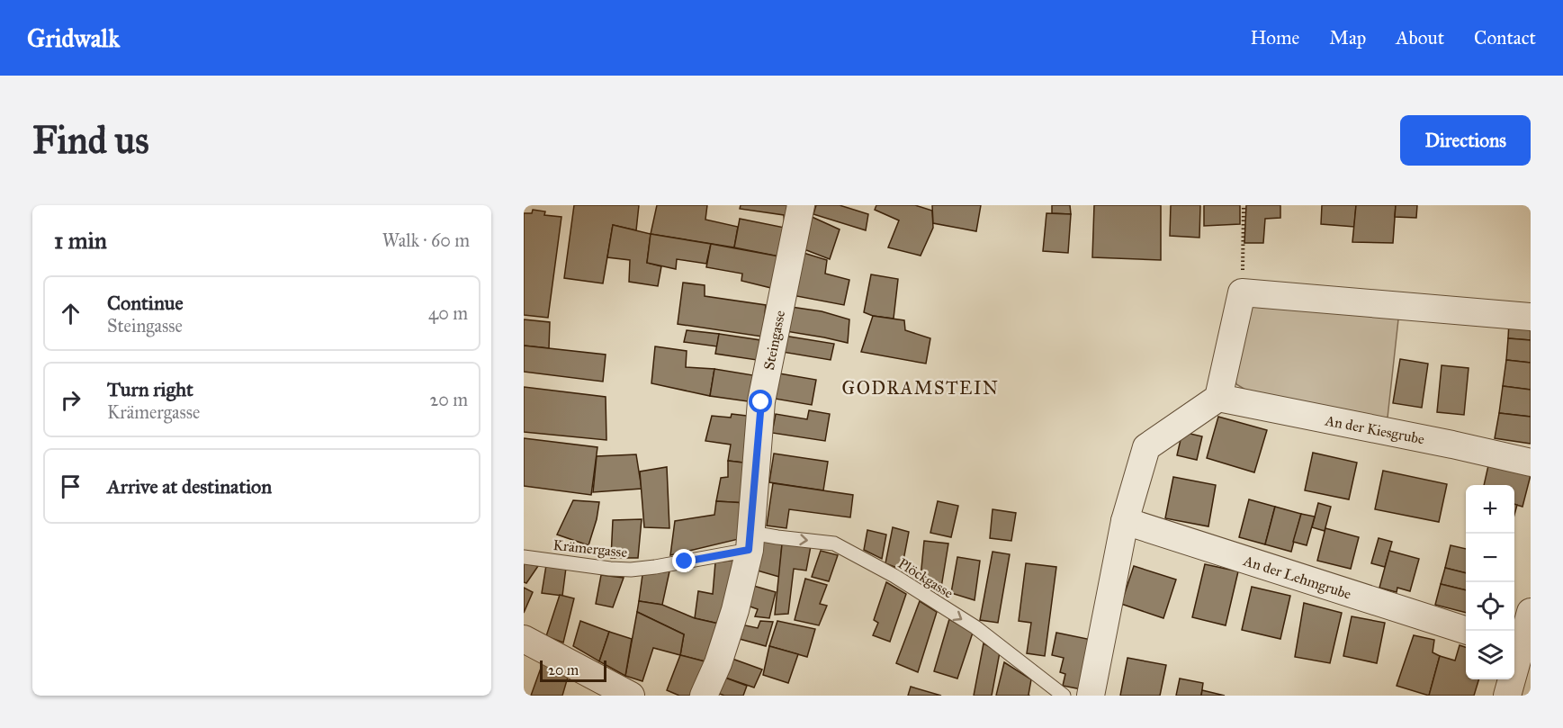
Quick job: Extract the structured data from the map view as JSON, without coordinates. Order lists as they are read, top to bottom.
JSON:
{
  "streets": {
    "street": ["Steingasse", "An der Kiesgrube", "An der Lehmgrube"],
    "lane": ["Krämergasse", "Plöckgasse"]
  },
  "crossings": [
    ["Steingasse", "Krämergasse"],
    ["Steingasse", "Plöckgasse"],
    ["Krämergasse", "Plöckgasse"]
  ],
  "one_way": ["Plöckgasse"],
  "districts": ["GODRAMSTEIN"],
  "scale_bar": "20 m",
  "page": {
    "header": "Gridwalk",
    "nav": [
      "Home",
      "Map",
      "About",
      "Contact"
    ],
    "buttons": "Directions",
    "title": "Find us",
    "heading": ["1 min", "Walk · 60 m"],
    "list": [
      ["Continue", "Steingasse", "40 m"],
      ["Turn right", "Krämergasse", "20 m"],
      "Arrive at destination"
    ],
    "map_buttons": ["+", "−"],
    "scale": "20 m"
  }
}
